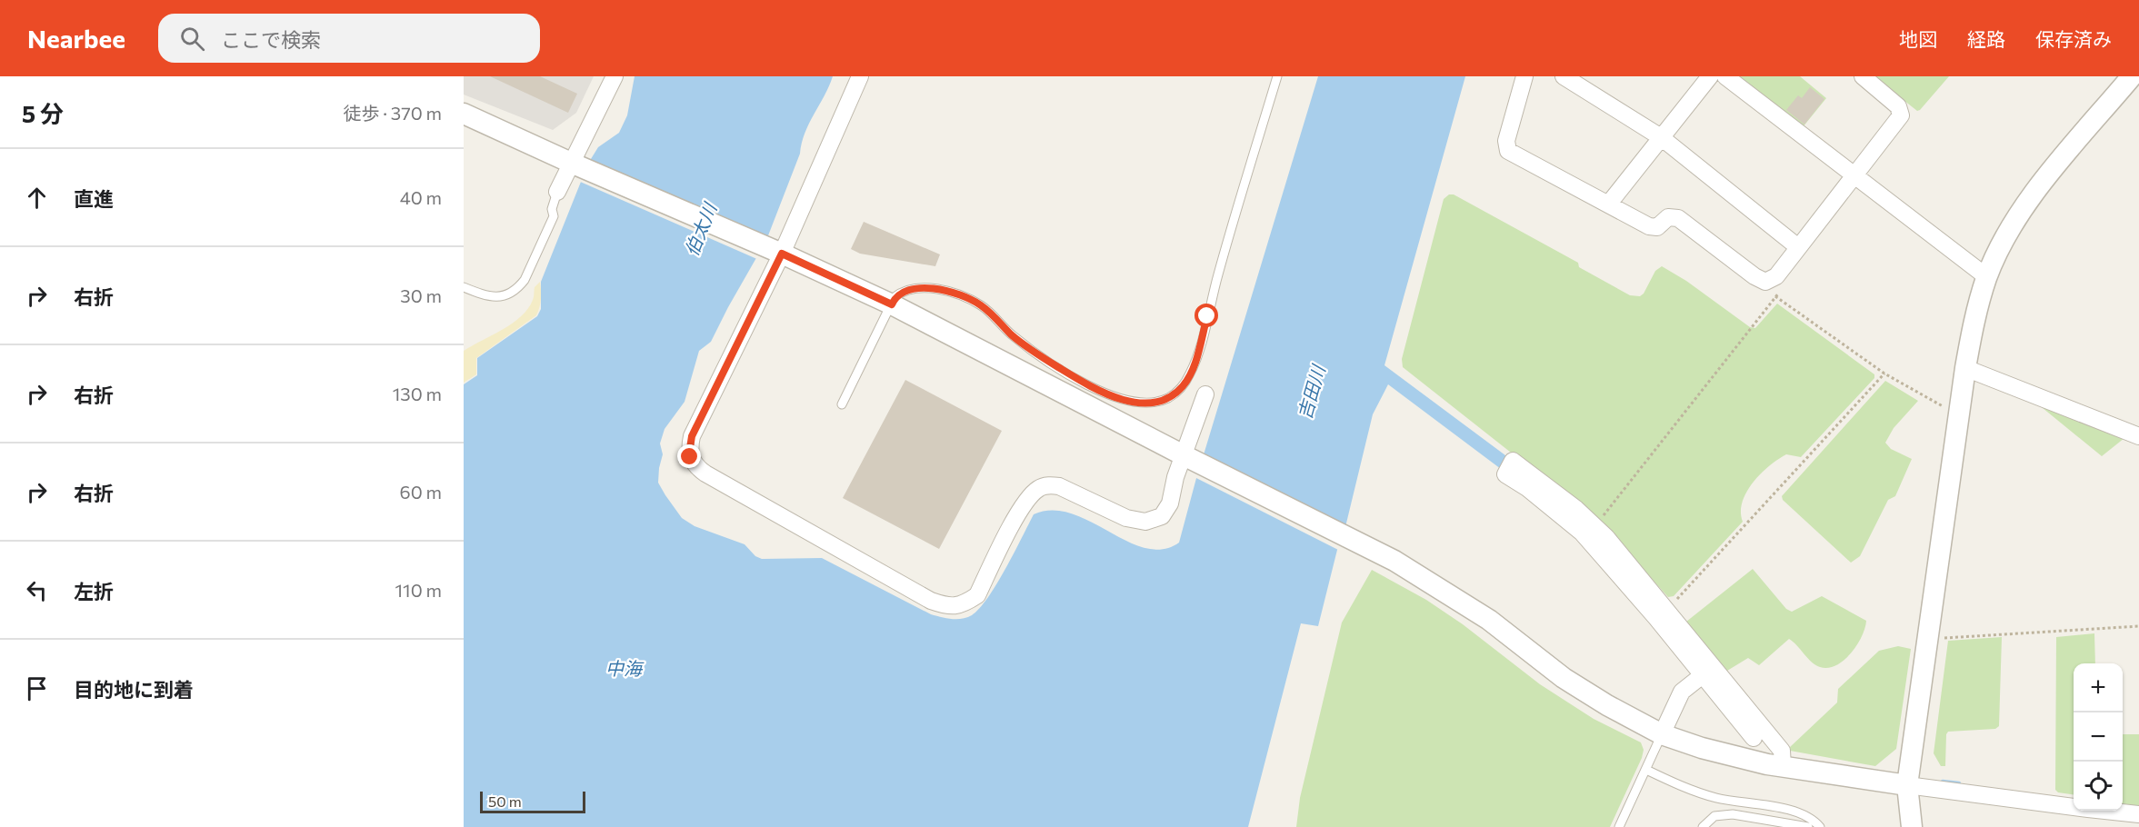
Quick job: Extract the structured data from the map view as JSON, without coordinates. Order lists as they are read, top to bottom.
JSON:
{
  "water": ["伯太川", "吉田川", "中海"],
  "scale_bar": "50 m",
  "page": {
    "header": "Nearbee",
    "search": "ここで検索",
    "nav": ["地図", "経路", "保存済み"],
    "heading": ["5 分", "徒歩 · 370 m"],
    "list": [
      ["直進", "40 m"],
      ["右折", "30 m"],
      ["右折", "130 m"],
      ["右折", "60 m"],
      ["左折", "110 m"],
      "目的地に到着"
    ],
    "map_buttons": ["+", "−"],
    "scale": "50 m"
  }
}
